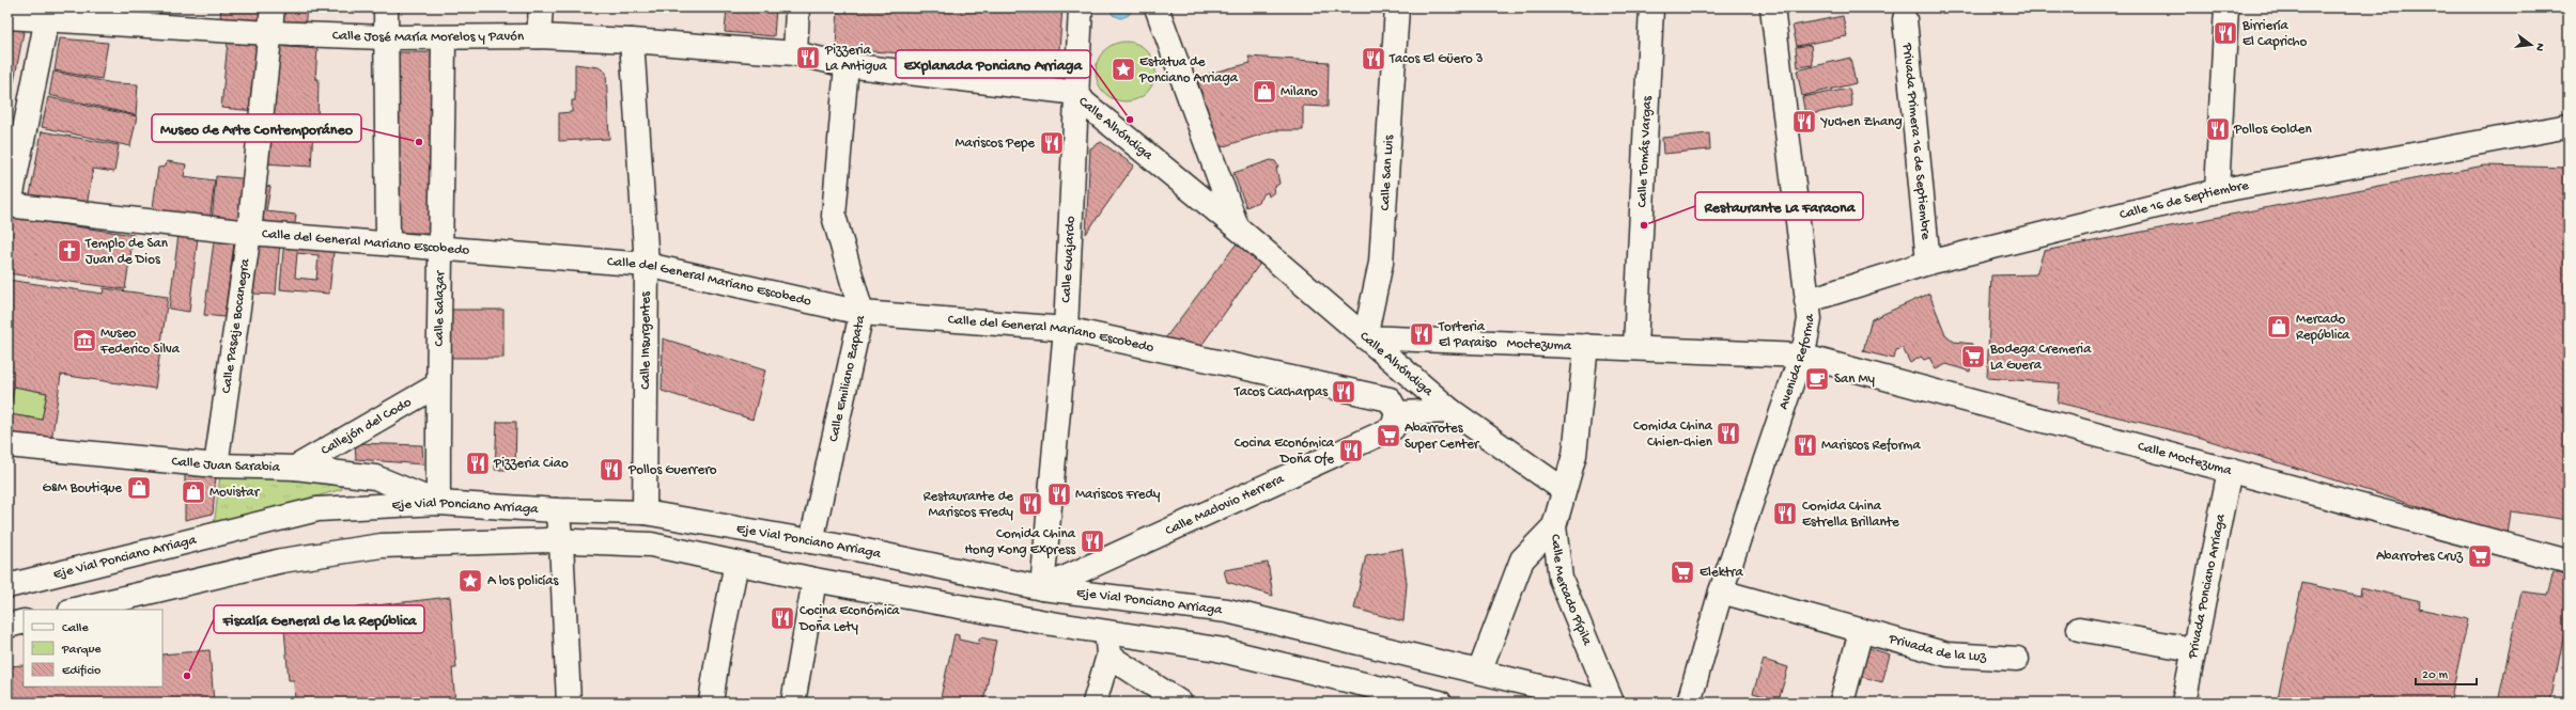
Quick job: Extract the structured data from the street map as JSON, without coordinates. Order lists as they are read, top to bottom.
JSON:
{
  "streets": {
    "street": [
      "Calle José María Morelos y Pavón",
      "Calle Alhóndiga",
      "Privada Primera 16 de Septiembre",
      "Calle Tomás Vargas",
      "Calle San Luis",
      "Calle 16 de Septiembre",
      "Calle del General Mariano Escobedo",
      "Calle Guajardo",
      "Calle Salazar",
      "Calle Pasaje Bocanegra",
      "Calle Insurgentes",
      "Moctezuma",
      "Avenida Reforma",
      "Calle Emiliano Zapata",
      "Callejón del Codo",
      "Calle Moctezuma",
      "Calle Juan Sarabia",
      "Calle Maclovio Herrera",
      "Eje Vial Ponciano Arriaga",
      "Privada Ponciano Arriaga",
      "Calle Mercado Pípila",
      "Privada de la Luz"
    ]
  },
  "crossings": [
    ["Calle José María Morelos y Pavón", "Calle Alhóndiga"],
    ["Calle José María Morelos y Pavón", "Calle Salazar"],
    ["Calle José María Morelos y Pavón", "Calle Pasaje Bocanegra"],
    ["Calle José María Morelos y Pavón", "Calle Insurgentes"],
    ["Calle José María Morelos y Pavón", "Calle Emiliano Zapata"],
    ["Calle Alhóndiga", "Calle San Luis"],
    ["Calle Alhóndiga", "Calle Guajardo"],
    ["Calle Alhóndiga", "Moctezuma"],
    ["Calle Alhóndiga", "Calle Emiliano Zapata"],
    ["Calle Alhóndiga", "Calle Mercado Pípila"],
    ["Privada Primera 16 de Septiembre", "Calle 16 de Septiembre"],
    ["Calle San Luis", "Moctezuma"],
    ["Calle 16 de Septiembre", "Avenida Reforma"],
    ["Calle del General Mariano Escobedo", "Calle Guajardo"],
    ["Calle del General Mariano Escobedo", "Calle Salazar"],
    ["Calle del General Mariano Escobedo", "Calle Pasaje Bocanegra"],
    ["Calle del General Mariano Escobedo", "Calle Insurgentes"],
    ["Calle del General Mariano Escobedo", "Calle Emiliano Zapata"],
    ["Calle del General Mariano Escobedo", "Calle Maclovio Herrera"],
    ["Calle Guajardo", "Calle Maclovio Herrera"],
    ["Calle Guajardo", "Eje Vial Ponciano Arriaga"],
    ["Calle Salazar", "Callejón del Codo"],
    ["Calle Salazar", "Calle Juan Sarabia"],
    ["Calle Salazar", "Eje Vial Ponciano Arriaga"],
    ["Calle Pasaje Bocanegra", "Calle Juan Sarabia"],
    ["Calle Insurgentes", "Eje Vial Ponciano Arriaga"],
    ["Moctezuma", "Calle Mercado Pípila"],
    ["Avenida Reforma", "Calle Moctezuma"],
    ["Avenida Reforma", "Privada de la Luz"],
    ["Calle Emiliano Zapata", "Eje Vial Ponciano Arriaga"],
    ["Callejón del Codo", "Calle Juan Sarabia"],
    ["Calle Moctezuma", "Privada Ponciano Arriaga"],
    ["Calle Juan Sarabia", "Eje Vial Ponciano Arriaga"],
    ["Calle Maclovio Herrera", "Eje Vial Ponciano Arriaga"]
  ],
  "places": {
    "restaurant": [
      "Birriería El Capricho",
      "Pizzeria La Antigua",
      "Tacos El Güero 3",
      "Yuchen Zhang",
      "Pollos Golden",
      "Mariscos Pepe",
      "Torteria El Paraiso",
      "Tacos Cacharpas",
      "Comida China Chien-chien",
      "Mariscos Reforma",
      "Cocina Económica Doña Ofe",
      "Pizzeria Ciao",
      "Pollos Guerrero",
      "Mariscos Fredy",
      "Restaurante de Mariscos Fredy",
      "Comida China Estrella Brillante",
      "Comida China Hong Kong Express",
      "Cocina Económica Doña Lety"
    ],
    "place": ["Estatua de Ponciano Arriaga", "A los policías"],
    "shop": [
      "Milano",
      "Mercado República",
      "G&M Boutique",
      "Movistar"
    ],
    "other": [
      "Explanada Ponciano Arriaga",
      "Museo de Arte Contemporáneo",
      "Restaurante La Faraona",
      "Fiscalía General de la República"
    ],
    "church": ["Templo de San Juan de Dios"],
    "museum": ["Museo Federico Silva"],
    "supermarket": [
      "Bodega Cremeria La Guera",
      "Abarrotes Super Center",
      "Abarrotes Cruz",
      "Elektra"
    ],
    "cafe": ["San My"]
  },
  "legend": ["Calle", "Parque", "Edificio"],
  "scale_bar": "20 m",
  "north": "right"
}
